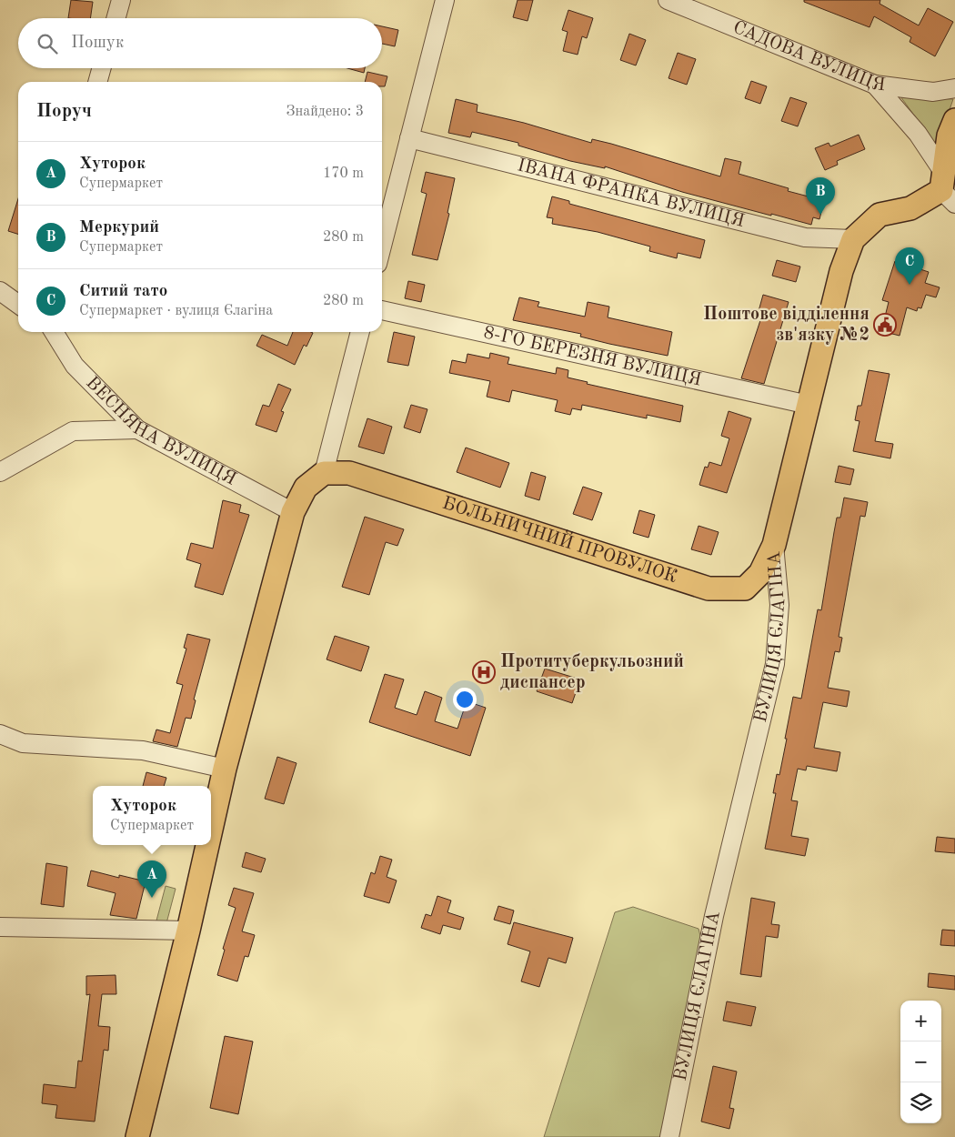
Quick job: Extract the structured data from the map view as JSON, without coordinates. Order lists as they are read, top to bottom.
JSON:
{
  "streets": {
    "main road": ["БОЛЬНИЧНИЙ ПРОВУЛОК", "ВУЛИЦЯ ЄЛАГІНА"],
    "street": [
      "САДОВА ВУЛИЦЯ",
      "ІВАНА ФРАНКА ВУЛИЦЯ",
      "8-ГО БЕРЕЗНЯ ВУЛИЦЯ",
      "ВЕСНЯНА ВУЛИЦЯ"
    ]
  },
  "crossings": [
    ["ІВАНА ФРАНКА ВУЛИЦЯ", "ВУЛИЦЯ ЄЛАГІНА"],
    ["8-ГО БЕРЕЗНЯ ВУЛИЦЯ", "ВУЛИЦЯ ЄЛАГІНА"],
    ["БОЛЬНИЧНИЙ ПРОВУЛОК", "ВУЛИЦЯ ЄЛАГІНА"]
  ],
  "places": {
    "public building": ["Поштове відділення зв'язку №2"],
    "hospital": ["Протитуберкульозний диспансер"]
  },
  "page": {
    "search": "Пошук",
    "heading": ["Поруч", "Знайдено: 3"],
    "list": [
      {
        "mark": "A",
        "name": "Хуторок",
        "note": "Супермаркет",
        "value": "170 m"
      },
      {
        "mark": "B",
        "name": "Меркурий",
        "note": "Супермаркет",
        "value": "280 m"
      },
      {
        "mark": "C",
        "name": "Ситий тато",
        "note": "Супермаркет · вулиця Єлагіна",
        "value": "280 m"
      }
    ],
    "pins": ["B", "C", "A"],
    "popup": ["Хуторок", "Супермаркет"],
    "map_buttons": ["+", "−"]
  }
}
